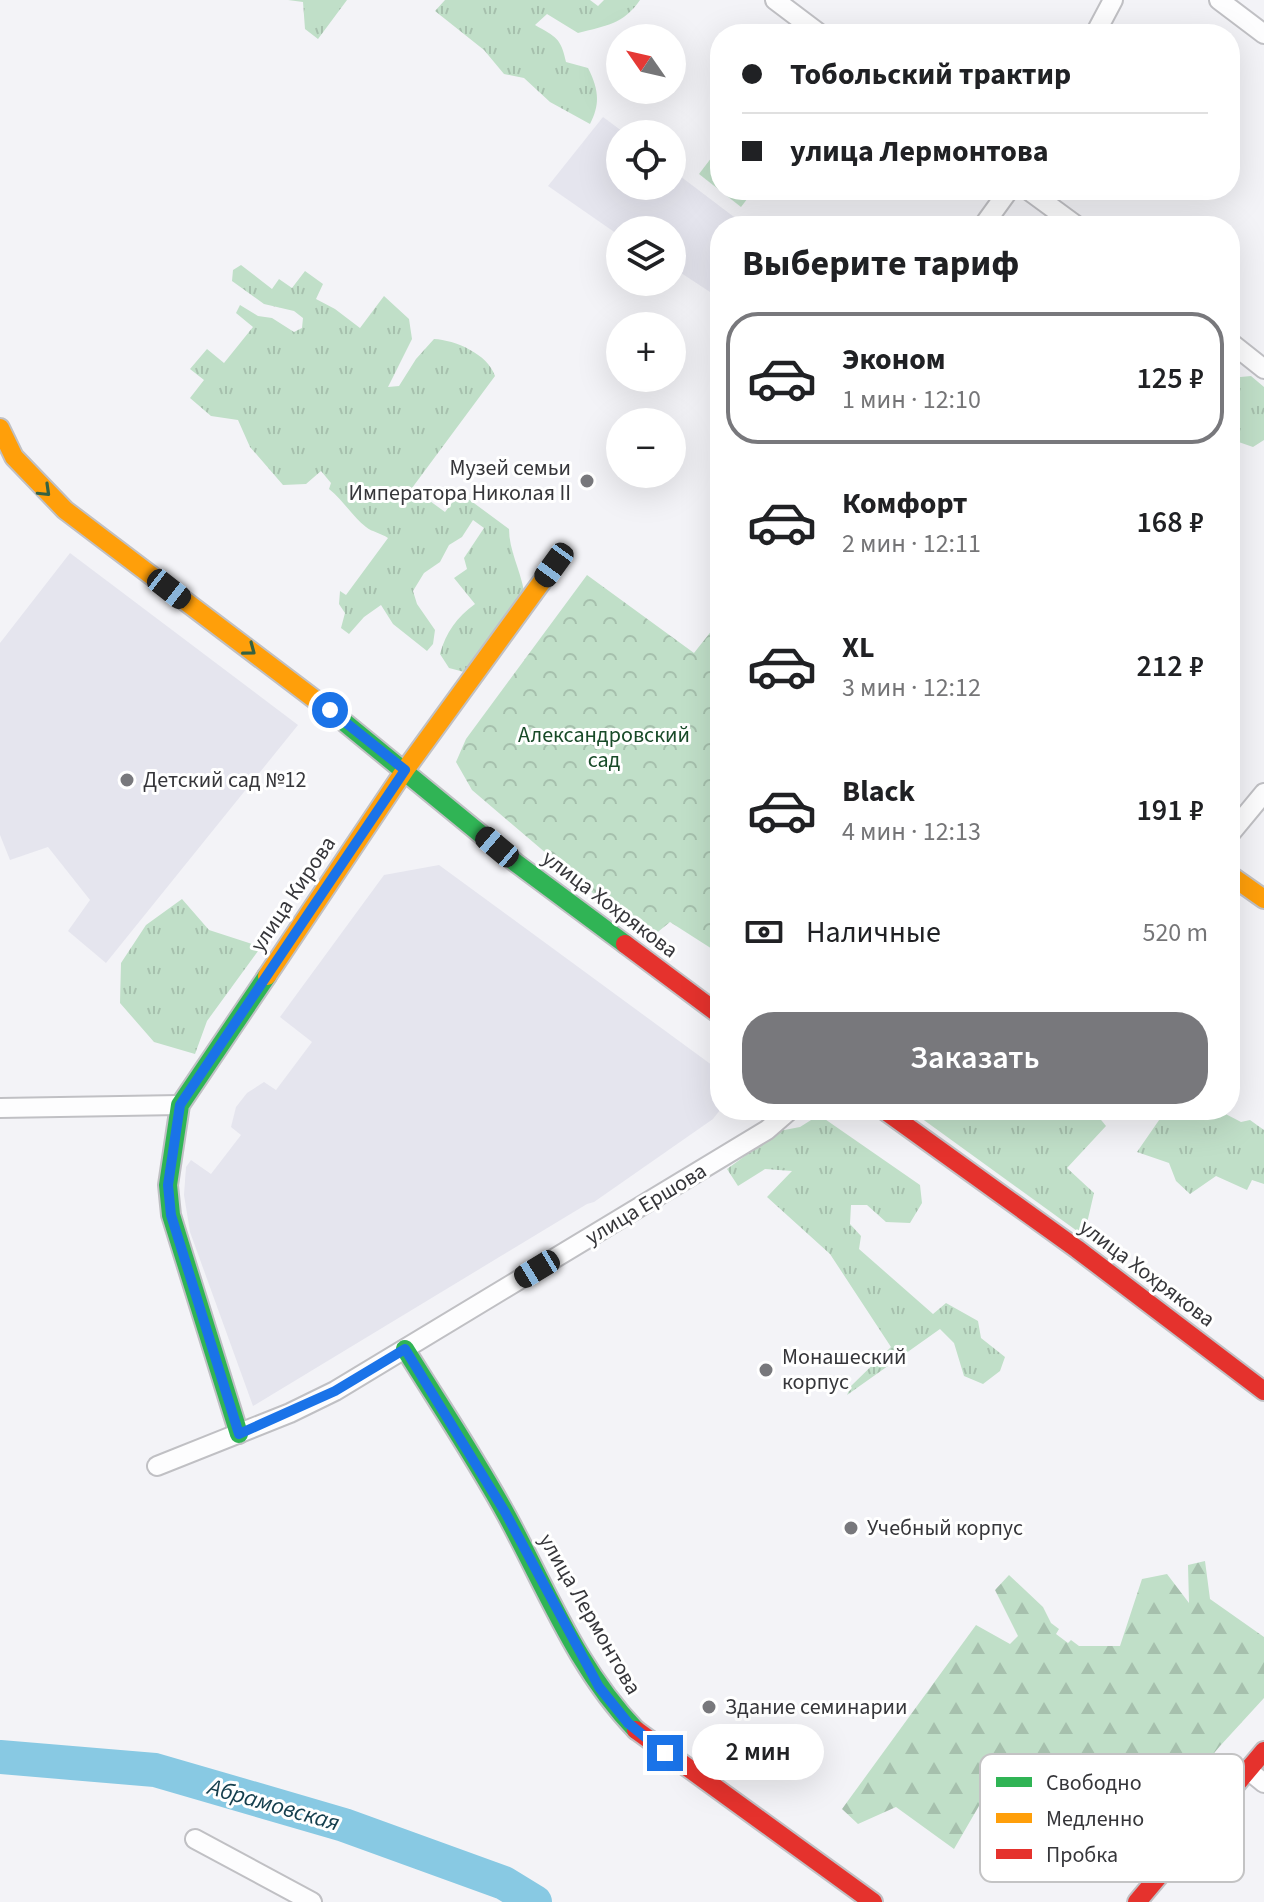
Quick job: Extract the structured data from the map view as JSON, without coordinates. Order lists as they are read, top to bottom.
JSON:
{
  "streets": {
    "street": [
      "улица Кирова",
      "улица Хохрякова",
      "улица Ершова",
      "улица Лермонтова"
    ]
  },
  "crossings": [
    ["улица Кирова", "улица Хохрякова"],
    ["улица Ершова", "улица Лермонтова"]
  ],
  "one_way": ["улица Хохрякова"],
  "water": ["Абрамовская"],
  "parks": ["Александровский сад"],
  "places": [
    "Музей семьи Императора Николая II",
    "Детский сад №12",
    "Монашеский корпус",
    "Учебный корпус",
    "Здание семинарии"
  ],
  "legend": ["Свободно", "Медленно", "Пробка"],
  "north": "top left",
  "page": {
    "map_buttons": ["+", "−"],
    "banner": ["Тобольский трактир", "улица Лермонтова"],
    "heading": "Выберите тариф",
    "list": [
      {
        "name": "Эконом",
        "note": "1 мин · 12:10",
        "value": "125 ₽"
      },
      {
        "name": "Комфорт",
        "note": "2 мин · 12:11",
        "value": "168 ₽"
      },
      {
        "name": "XL",
        "note": "3 мин · 12:12",
        "value": "212 ₽"
      },
      {
        "name": "Black",
        "note": "4 мин · 12:13",
        "value": "191 ₽"
      }
    ],
    "pay": ["Наличные", "520 m"],
    "buttons": "Заказать",
    "bubble": "2 мин"
  }
}
